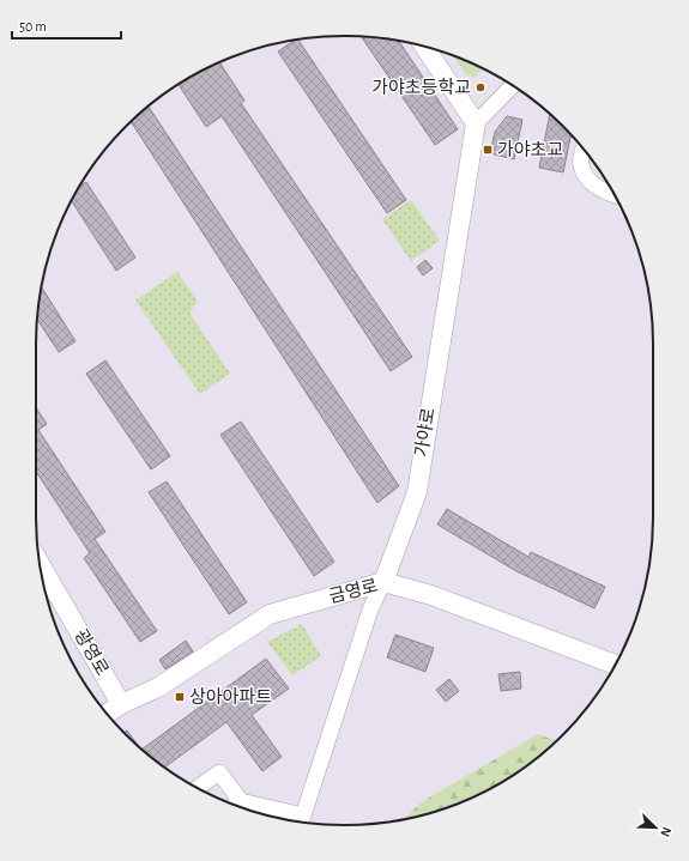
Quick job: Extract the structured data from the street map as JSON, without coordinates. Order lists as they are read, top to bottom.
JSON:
{
  "streets": {
    "street": ["가야로", "금영로", "광영로"]
  },
  "crossings": [
    ["가야로", "금영로"],
    ["금영로", "광영로"]
  ],
  "places": {
    "other": ["가야초등학교"],
    "transit": ["가야초교", "상아아파트"]
  },
  "scale_bar": "50 m",
  "north": "bottom right"
}
